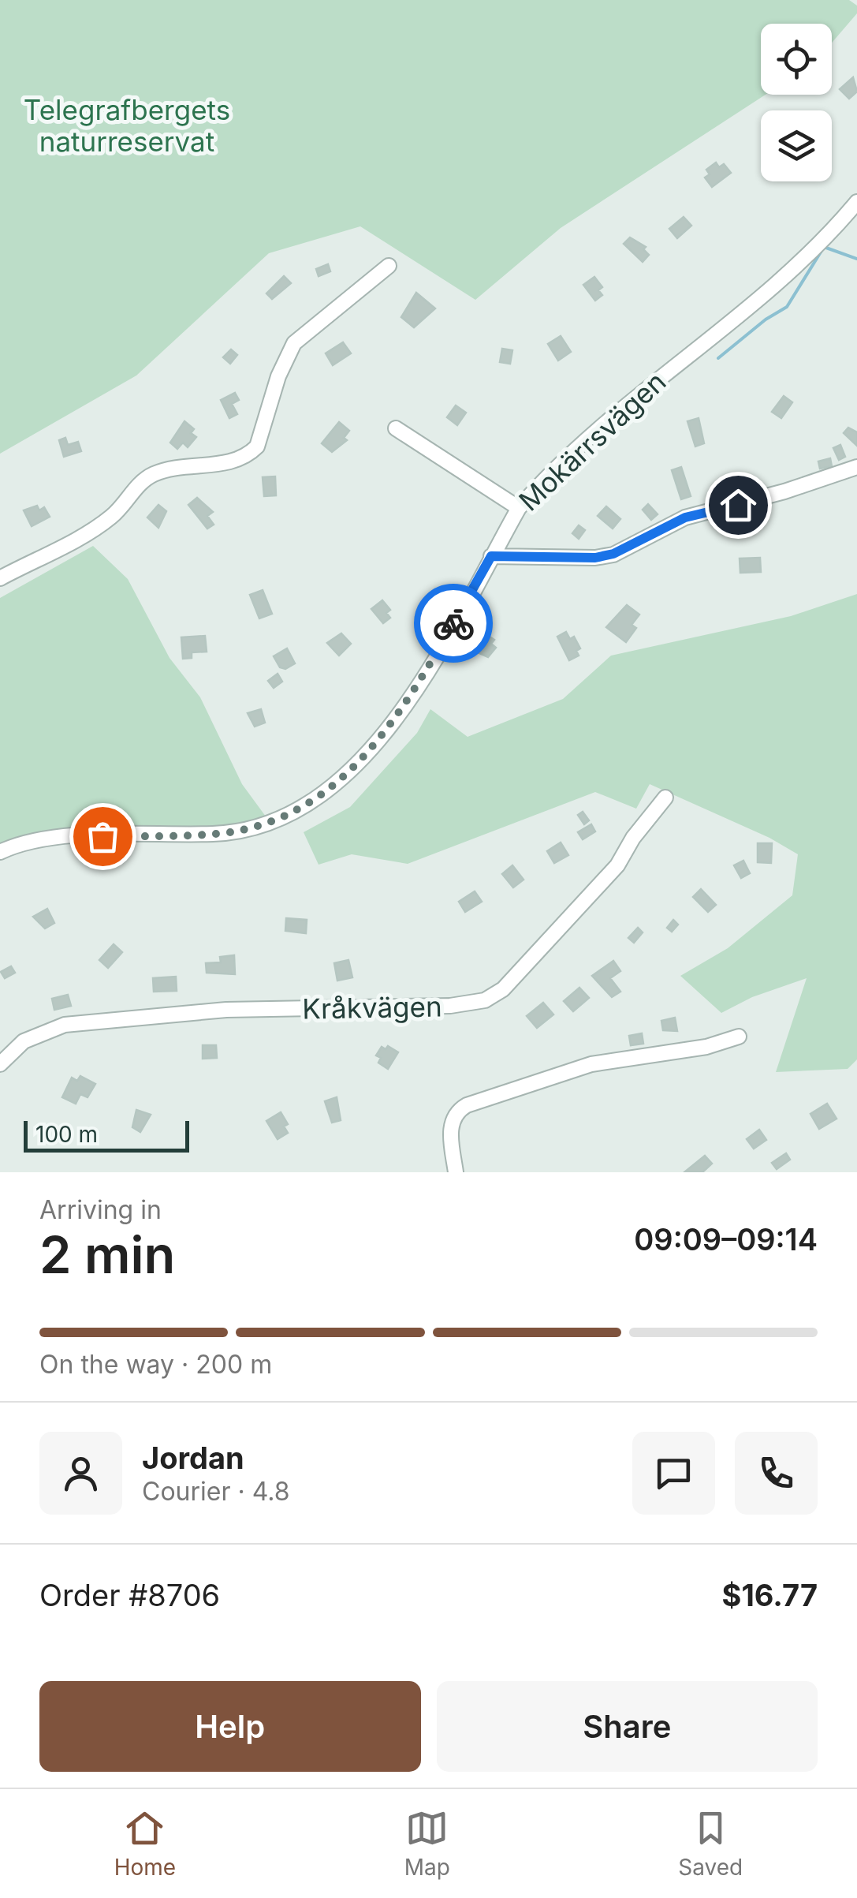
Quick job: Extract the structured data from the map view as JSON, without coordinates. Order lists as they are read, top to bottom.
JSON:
{
  "streets": {
    "street": ["Mokärrsvägen", "Kråkvägen"]
  },
  "parks": ["Telegrafbergets naturreservat"],
  "scale_bar": "100 m",
  "page": {
    "scale": "100 m",
    "heading": ["2 min", "Arriving in", "09:09–09:14"],
    "panel": [
      "Jordan",
      "Courier · 4.8",
      "Order #8706",
      "$16.77"
    ],
    "bar": "On the way · 200 m",
    "buttons": ["Help", "Share"],
    "tabs": ["Home", "Map", "Saved"]
  }
}
